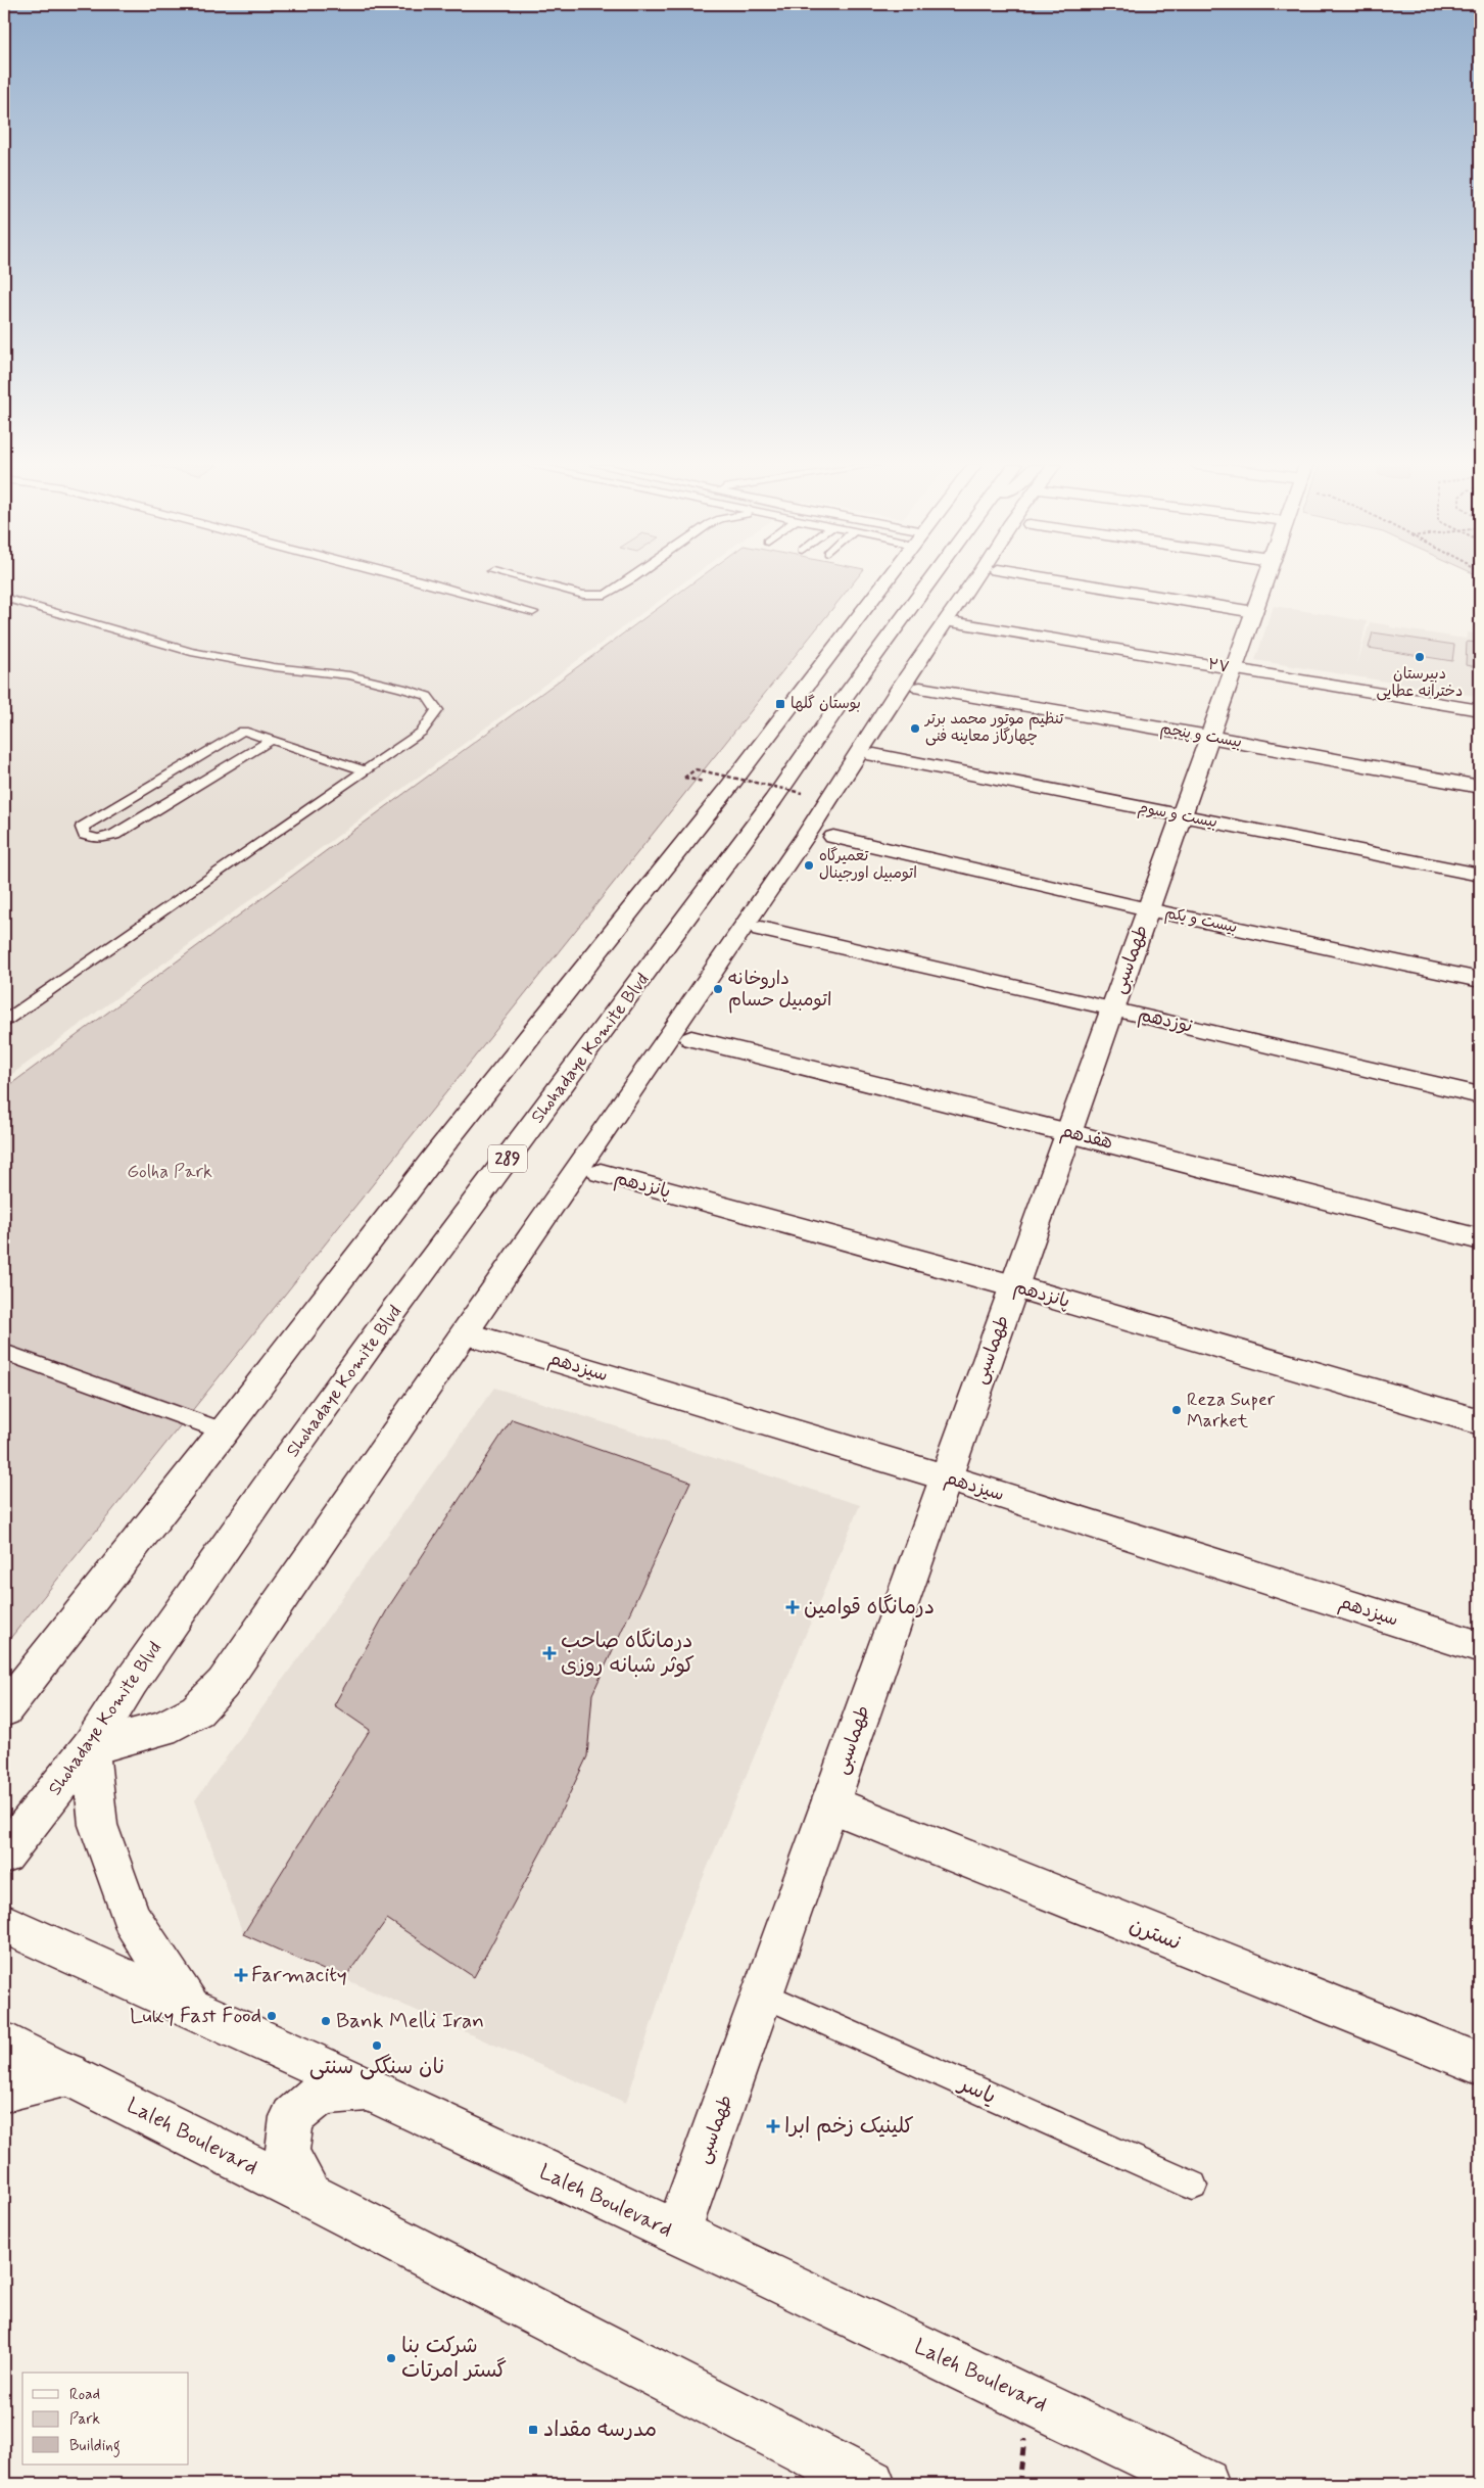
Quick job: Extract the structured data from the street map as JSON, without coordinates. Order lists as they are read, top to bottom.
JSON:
{
  "streets": {
    "street": [
      "۲۷",
      "بیست و پنجم",
      "بیست و سوم",
      "بیست و یکم",
      "طهماسبی",
      "نوزدهم",
      "Shohadaye Komite Blvd",
      "هفدهم",
      "289",
      "پانزدهم",
      "سیزدهم",
      "نسترن",
      "Laleh Boulevard"
    ],
    "lane": ["یاسر"]
  },
  "crossings": [
    ["۲۷", "طهماسبی"],
    ["بیست و پنجم", "طهماسبی"],
    ["بیست و سوم", "طهماسبی"],
    ["بیست و یکم", "طهماسبی"],
    ["طهماسبی", "نوزدهم"],
    ["طهماسبی", "هفدهم"],
    ["طهماسبی", "پانزدهم"],
    ["طهماسبی", "سیزدهم"],
    ["طهماسبی", "نسترن"],
    ["طهماسبی", "یاسر"],
    ["طهماسبی", "Laleh Boulevard"]
  ],
  "parks": ["Golha Park"],
  "places": {
    "other": [
      "دبیرستان دخترانه عطایی",
      "تنظیم موتور محمد برتر چهارگاز معاینه فنی",
      "تعمیرگاه اتومبیل اورجینال",
      "داروخانه اتومبیل حسام",
      "Reza Super Market",
      "Luky Fast Food",
      "Bank Melli Iran",
      "نان سنگکی سنتی",
      "شرکت بنا گستر امرتات"
    ],
    "transit": ["بوستان گلها", "مدرسه مقداد"],
    "health": [
      "درمانگاه قوامین",
      "درمانگاه صاحب کوثر شبانه روزی",
      "Farmacity",
      "کلینیک زخم ابرا"
    ]
  },
  "legend": ["Road", "Park", "Building"]
}
